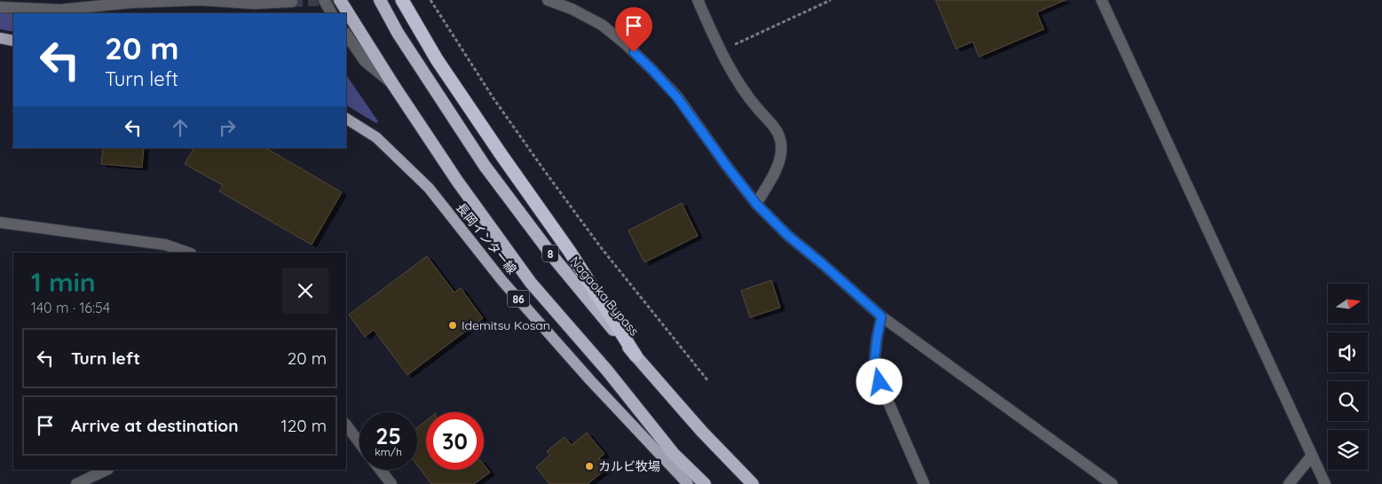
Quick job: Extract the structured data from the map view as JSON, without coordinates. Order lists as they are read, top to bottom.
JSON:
{
  "streets": {
    "highway": ["8", "Nagaoka Bypass"],
    "main road": ["長岡インター線", "86"]
  },
  "places": ["Idemitsu Kosan", "カルビ牧場"],
  "north": "right",
  "page": {
    "turn": ["20 m", "Turn left"],
    "heading": ["1 min", "140 m · 16:54"],
    "list": [
      {
        "name": "Turn left",
        "value": "20 m"
      },
      {
        "name": "Arrive at destination",
        "value": "120 m"
      }
    ],
    "speed": "25 km/h",
    "limit": "30"
  }
}
